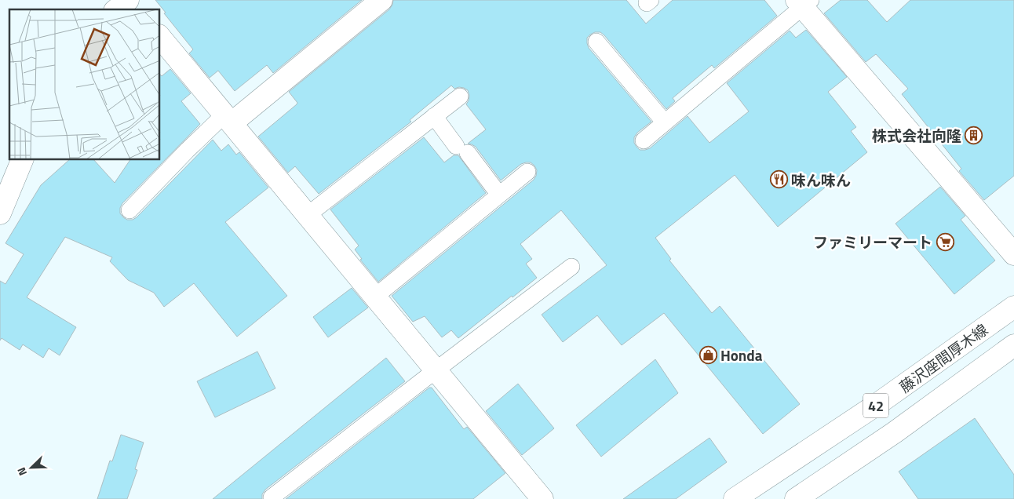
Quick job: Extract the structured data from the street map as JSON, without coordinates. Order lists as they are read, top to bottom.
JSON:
{
  "streets": {
    "street": ["藤沢座間厚木線", "42"]
  },
  "places": {
    "building": ["株式会社向隆"],
    "restaurant": ["味ん味ん"],
    "supermarket": ["ファミリーマート"],
    "shop": ["Honda"]
  },
  "north": "bottom left"
}
